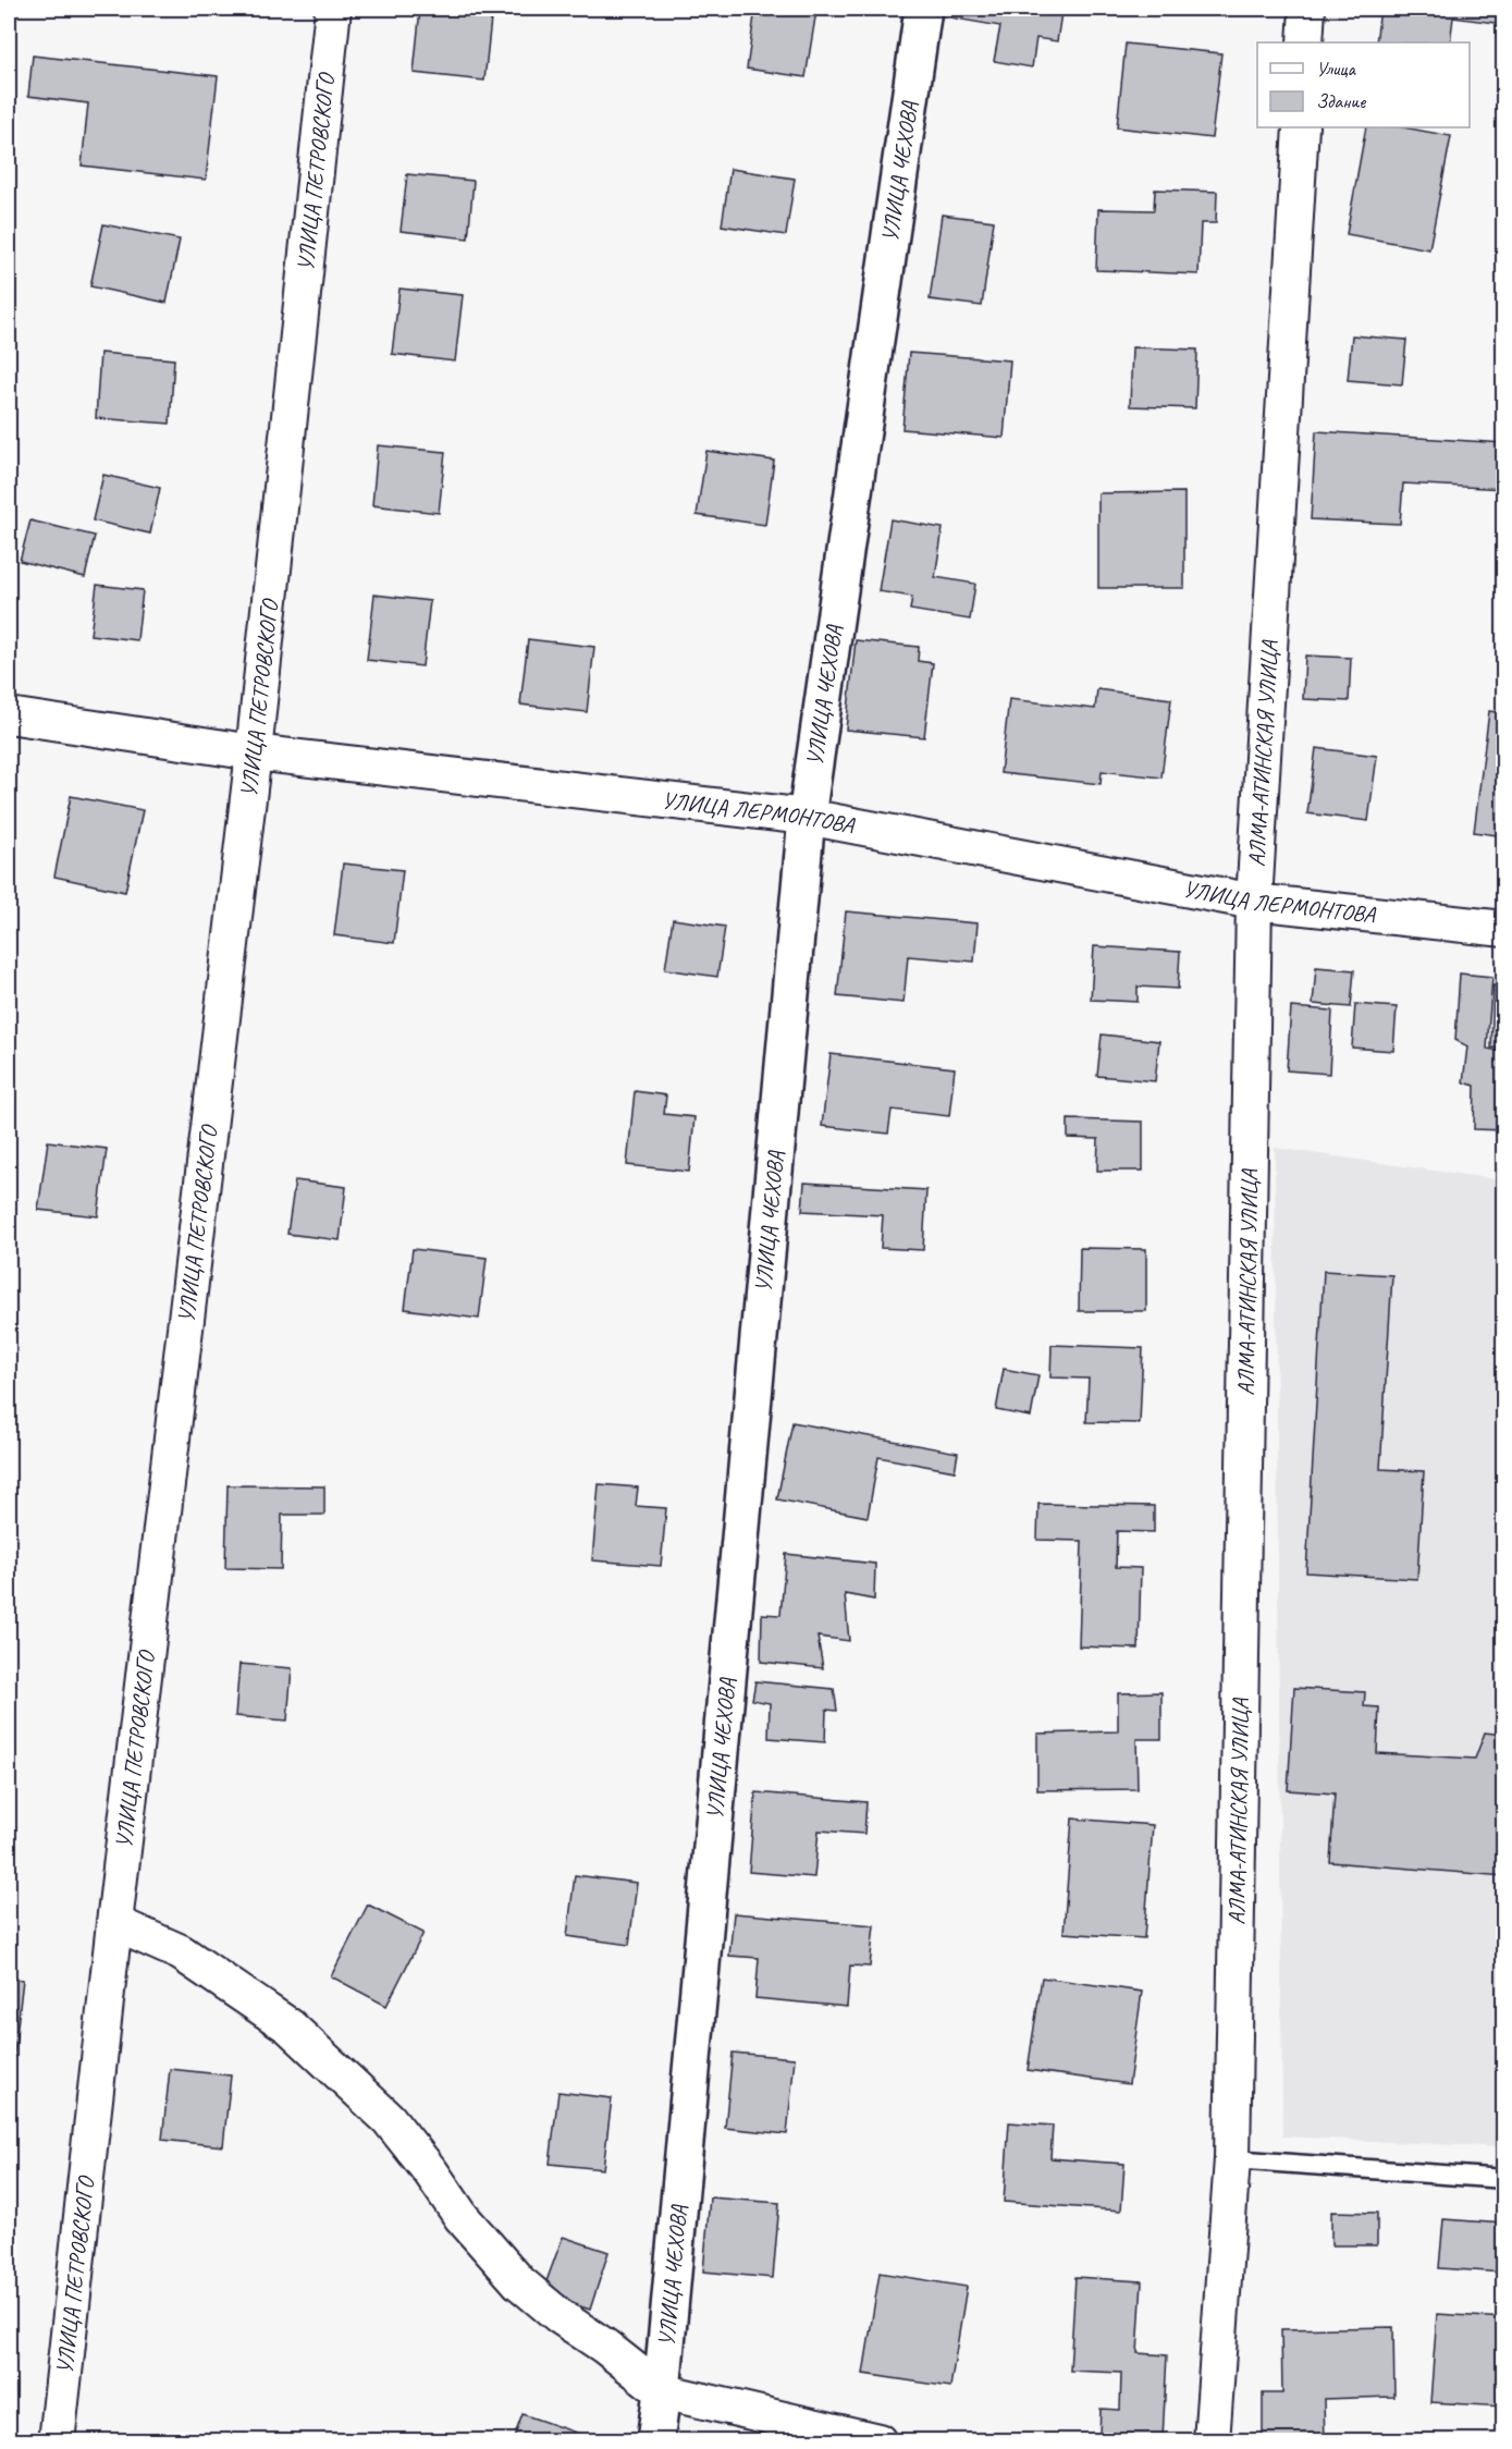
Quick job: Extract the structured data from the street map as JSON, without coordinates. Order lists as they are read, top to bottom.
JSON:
{
  "streets": {
    "street": [
      "УЛИЦА ЧЕХОВА",
      "УЛИЦА ПЕТРОВСКОГО",
      "АЛМА-АТИНСКАЯ УЛИЦА",
      "УЛИЦА ЛЕРМОНТОВА"
    ]
  },
  "crossings": [
    ["УЛИЦА ЧЕХОВА", "УЛИЦА ЛЕРМОНТОВА"],
    ["УЛИЦА ПЕТРОВСКОГО", "УЛИЦА ЛЕРМОНТОВА"],
    ["АЛМА-АТИНСКАЯ УЛИЦА", "УЛИЦА ЛЕРМОНТОВА"]
  ],
  "legend": ["Улица", "Здание"]
}
